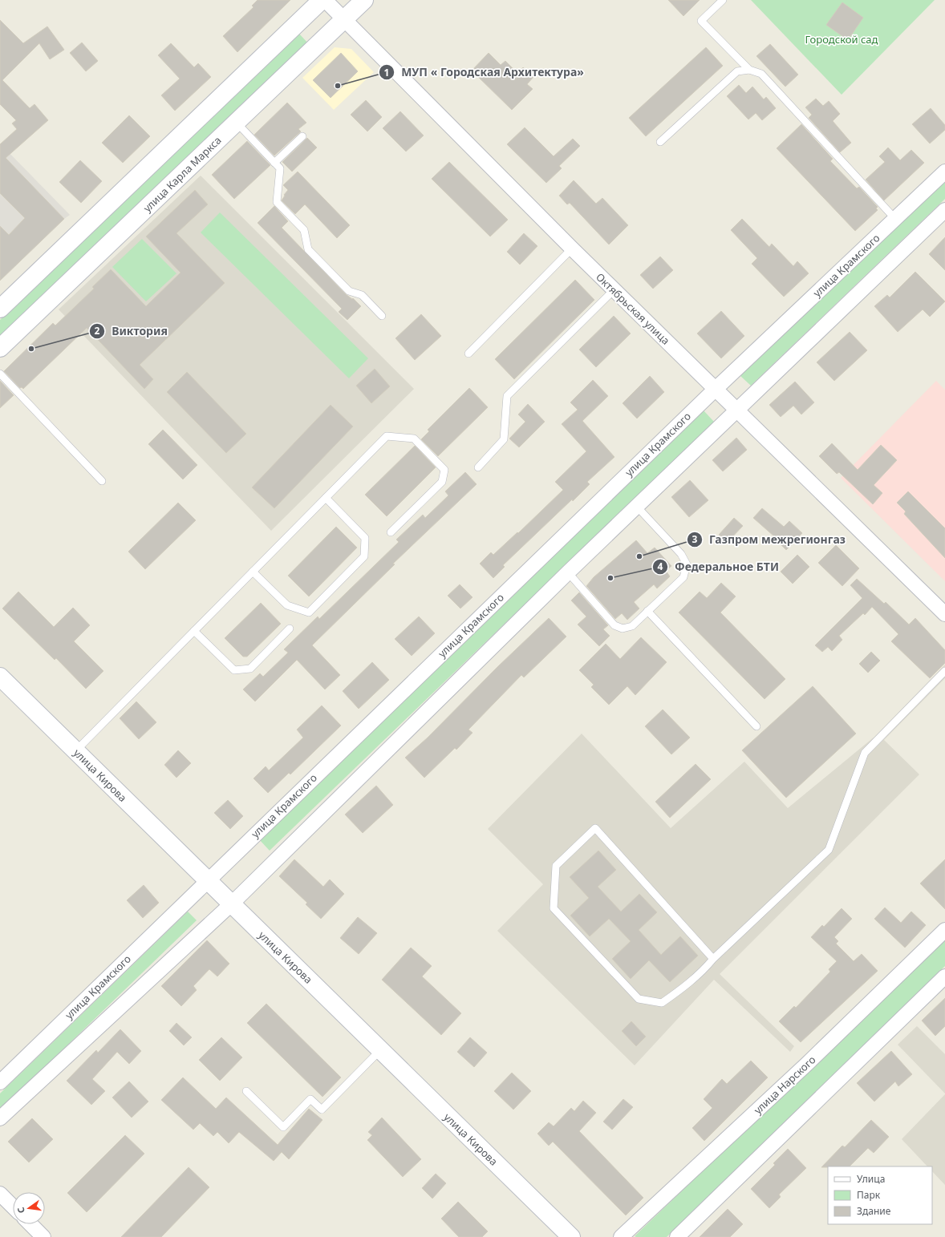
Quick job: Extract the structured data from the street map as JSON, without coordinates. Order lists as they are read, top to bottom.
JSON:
{
  "streets": {
    "main road": ["улица Карла Маркса", "улица Кирова"],
    "street": ["улица Крамского", "Октябрьская улица", "улица Нарского"]
  },
  "crossings": [
    ["улица Карла Маркса", "Октябрьская улица"],
    ["улица Крамского", "Октябрьская улица"],
    ["улица Крамского", "улица Кирова"]
  ],
  "parks": ["Городской сад"],
  "places": [
    "МУП « Городская Архитектура»",
    "Виктория",
    "Газпром межрегионгаз",
    "Федеральное БТИ"
  ],
  "legend": ["Улица", "Парк", "Здание"],
  "north": "left"
}
